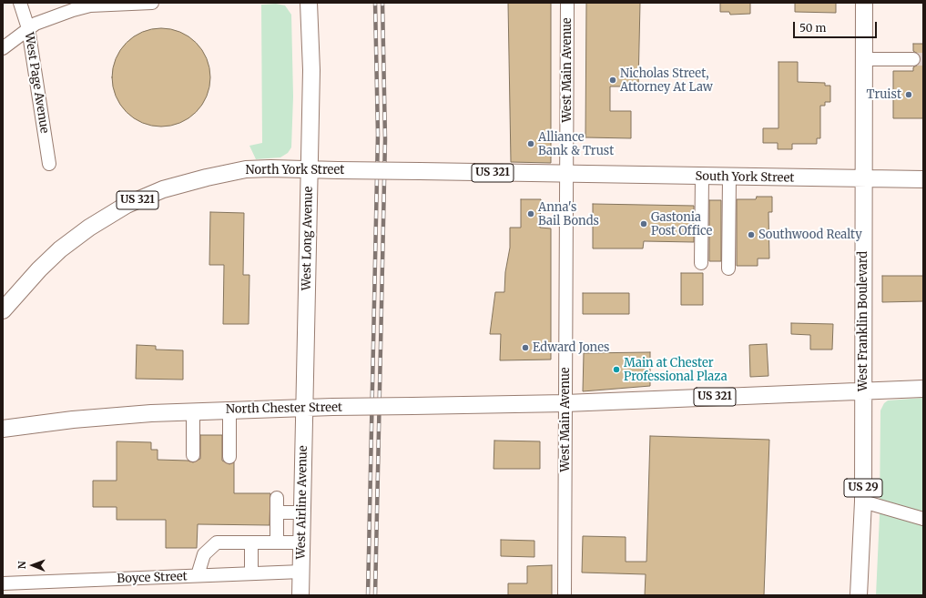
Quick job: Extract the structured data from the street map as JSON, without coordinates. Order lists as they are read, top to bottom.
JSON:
{
  "streets": {
    "main road": [
      "North York Street",
      "US 321",
      "South York Street",
      "West Long Avenue",
      "West Franklin Boulevard",
      "North Chester Street",
      "US 29",
      "West Airline Avenue"
    ],
    "street": ["West Main Avenue", "West Page Avenue", "Boyce Street"]
  },
  "crossings": [
    ["West Main Avenue", "North York Street"],
    ["West Main Avenue", "US 321"],
    ["West Main Avenue", "South York Street"],
    ["West Main Avenue", "North Chester Street"],
    ["North York Street", "South York Street"],
    ["North York Street", "West Long Avenue"],
    ["US 321", "West Franklin Boulevard"],
    ["US 321", "North Chester Street"],
    ["South York Street", "West Franklin Boulevard"],
    ["West Long Avenue", "North Chester Street"],
    ["West Long Avenue", "West Airline Avenue"],
    ["North Chester Street", "West Airline Avenue"],
    ["West Airline Avenue", "Boyce Street"]
  ],
  "places": [
    "Nicholas Street, Attorney At Law",
    "Truist",
    "Alliance Bank & Trust",
    "Anna's Bail Bonds",
    "Gastonia Post Office",
    "Southwood Realty",
    "Edward Jones",
    "Main at Chester Professional Plaza"
  ],
  "scale_bar": "50 m",
  "north": "left"
}
